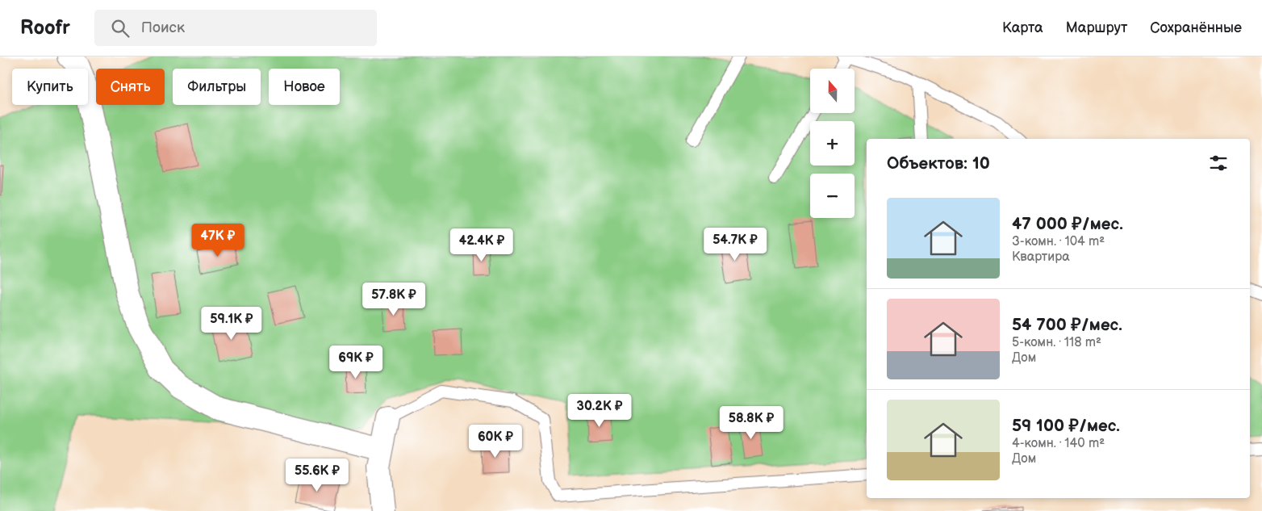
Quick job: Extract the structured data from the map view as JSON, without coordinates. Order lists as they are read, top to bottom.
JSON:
{
  "north": "top",
  "page": {
    "header": "Roofr",
    "search": "Поиск",
    "nav": ["Карта", "Маршрут", "Сохранённые"],
    "map_buttons": ["+", "−"],
    "chip": [
      "Купить",
      "Снять",
      "Фильтры",
      "Новое"
    ],
    "heading": "Объектов: 10",
    "list": [
      {
        "name": "47 000 ₽/мес.",
        "note": "3-комн. · 104 m² · Квартира"
      },
      {
        "name": "54 700 ₽/мес.",
        "note": "5-комн. · 118 m² · Дом"
      },
      {
        "name": "59 100 ₽/мес.",
        "note": "4-комн. · 140 m² · Дом"
      }
    ],
    "price": [
      "47K ₽",
      "54.7K ₽",
      "42.4K ₽",
      "57.8K ₽",
      "59.1K ₽",
      "69K ₽",
      "30.2K ₽",
      "58.8K ₽",
      "60K ₽",
      "55.6K ₽"
    ]
  }
}
